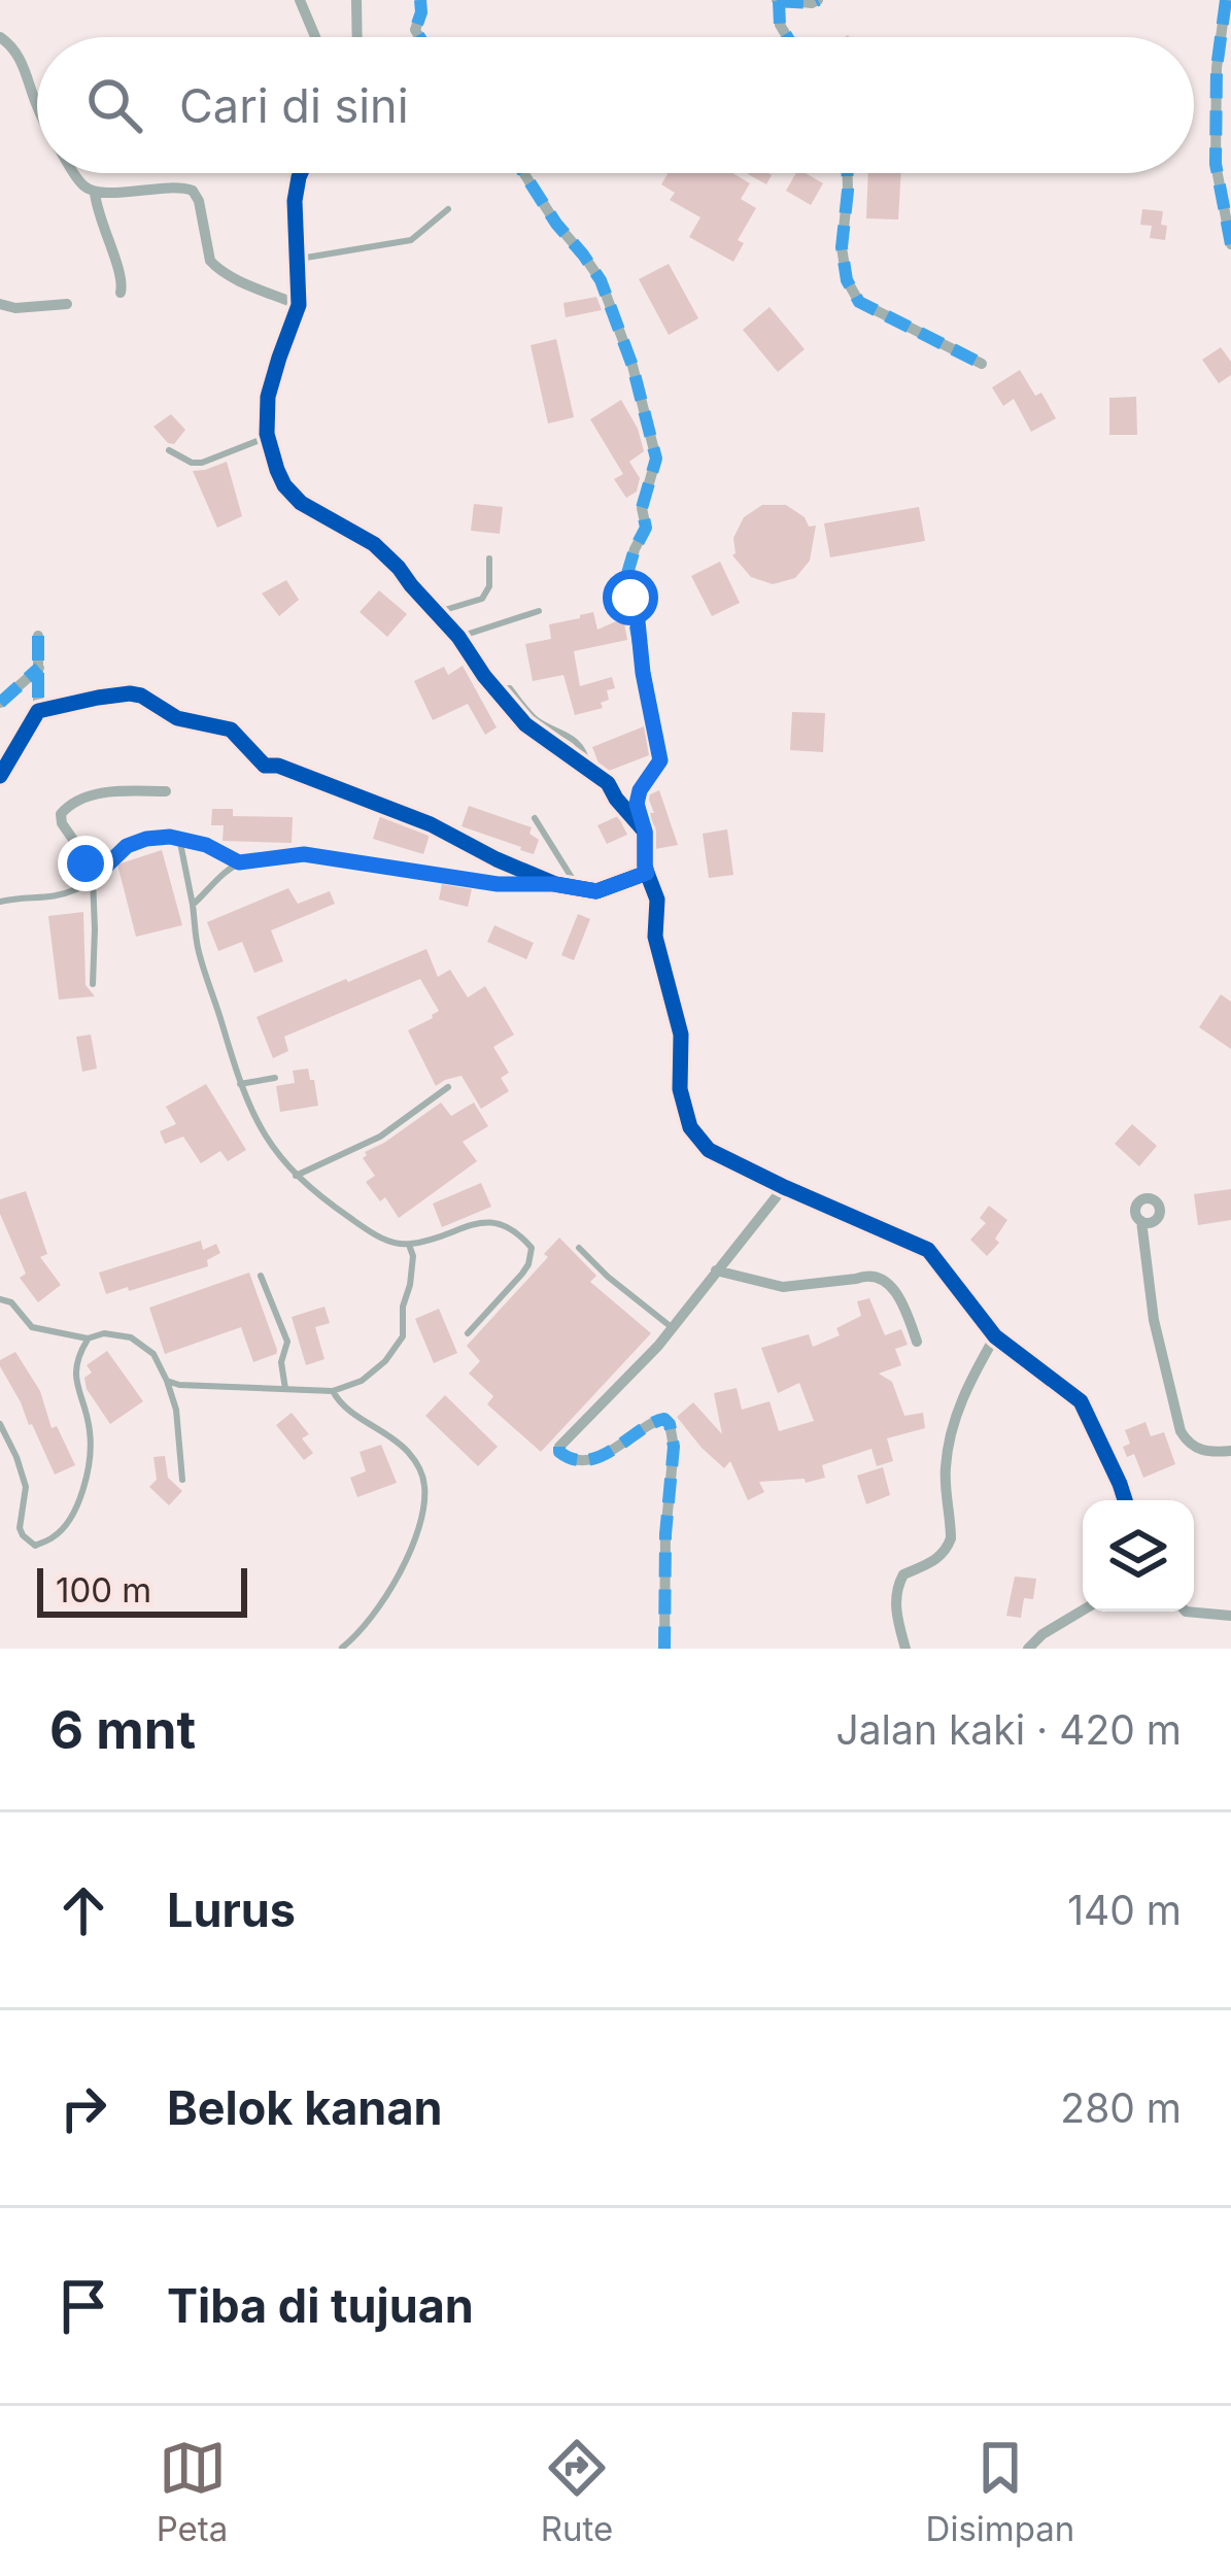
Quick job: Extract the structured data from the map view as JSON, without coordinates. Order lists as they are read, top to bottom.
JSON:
{
  "scale_bar": "100 m",
  "page": {
    "search": "Cari di sini",
    "scale": "100 m",
    "heading": ["6 mnt", "Jalan kaki · 420 m"],
    "list": [
      ["Lurus", "140 m"],
      ["Belok kanan", "280 m"],
      "Tiba di tujuan"
    ],
    "nav": ["Peta", "Rute", "Disimpan"]
  }
}
